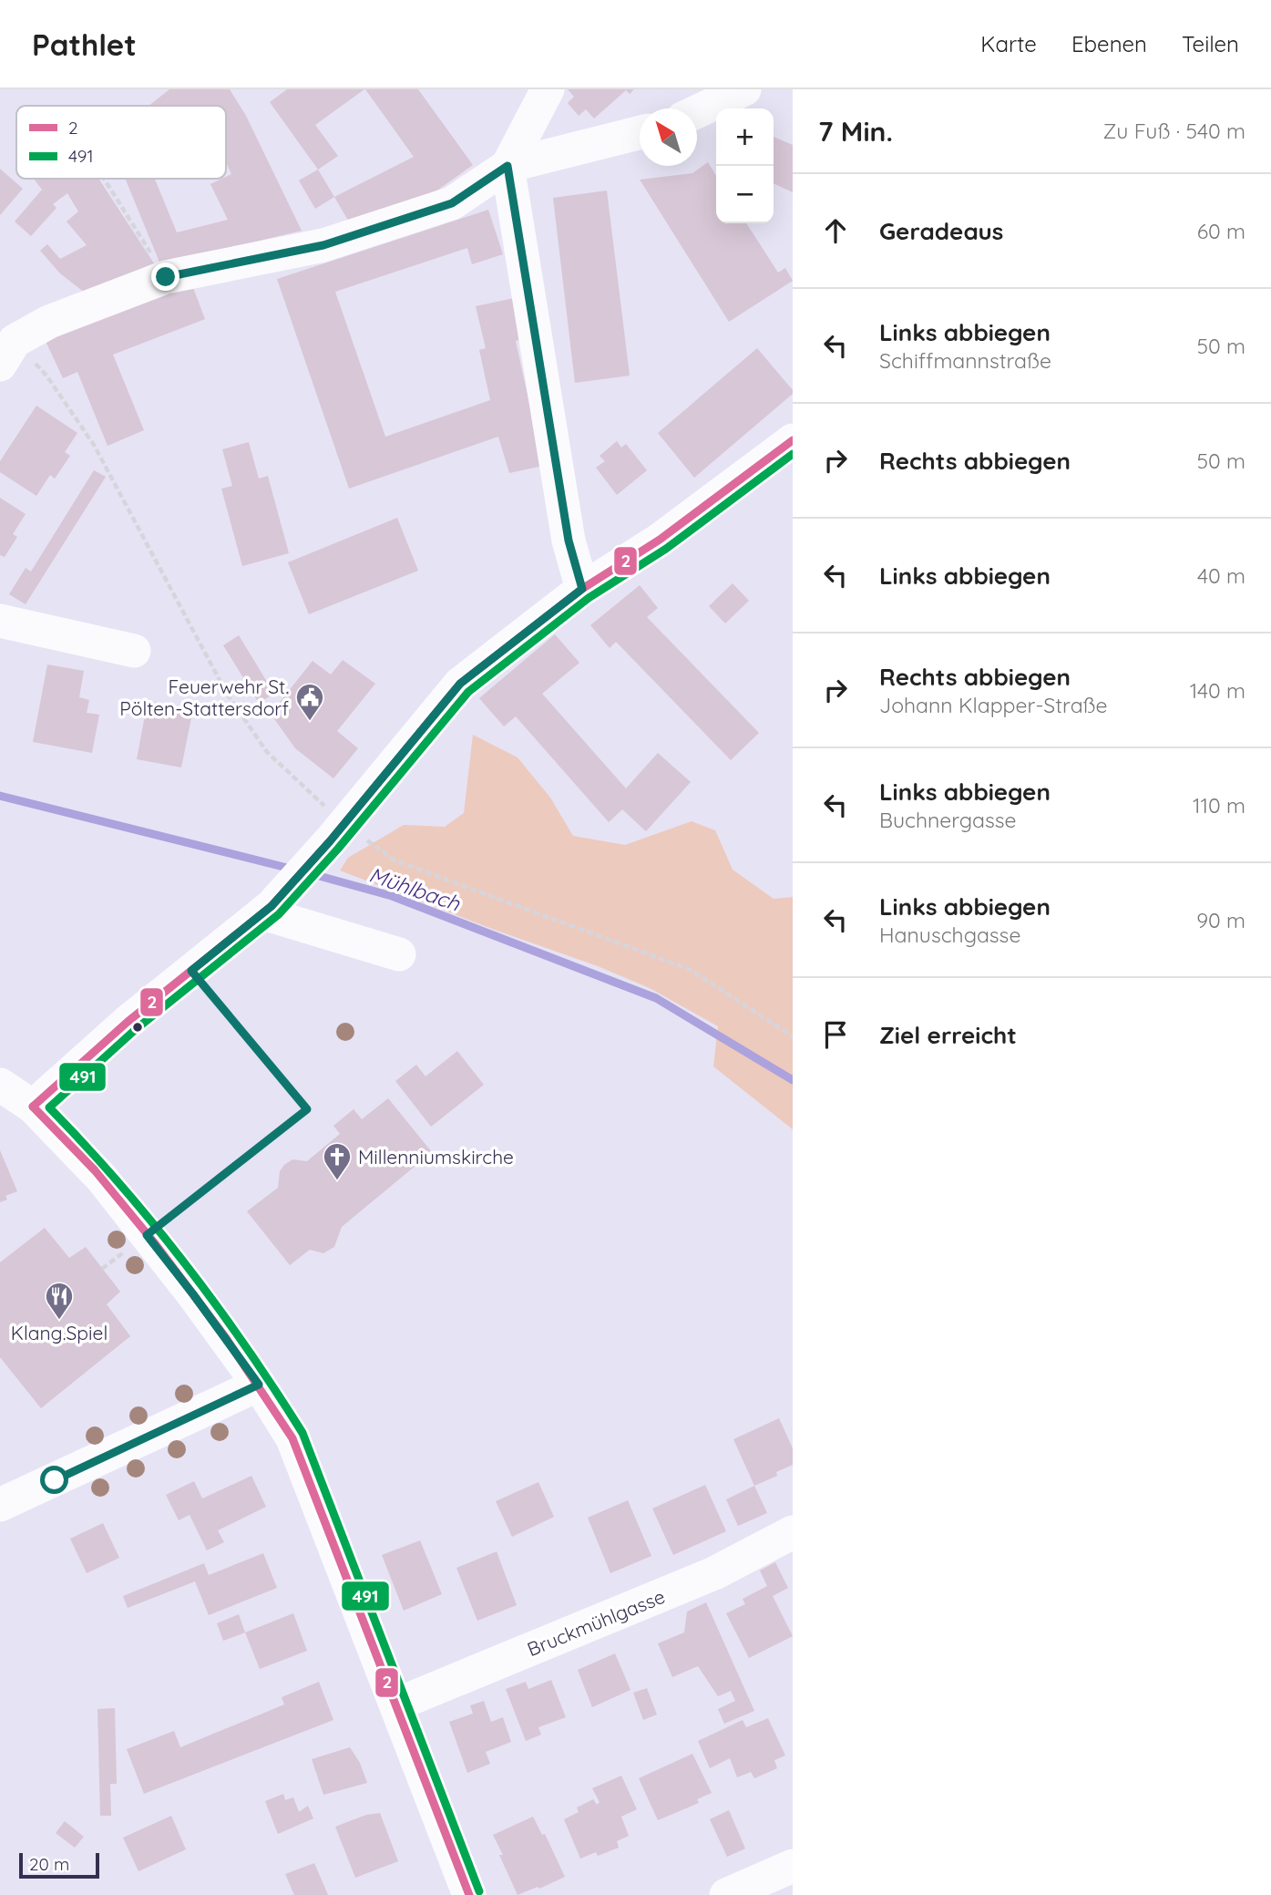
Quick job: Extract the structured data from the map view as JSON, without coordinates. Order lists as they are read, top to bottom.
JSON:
{
  "streets": {
    "street": ["Bruckmühlgasse"]
  },
  "water": ["Mühlbach"],
  "places": {
    "public building": ["Feuerwehr St. Pölten-Stattersdorf"],
    "church": ["Millenniumskirche"],
    "restaurant": ["Klang.Spiel"]
  },
  "lines": ["transit line 2", "transit line 491"],
  "legend": ["2", "491"],
  "scale_bar": "20 m",
  "north": "top left",
  "page": {
    "header": "Pathlet",
    "nav": ["Karte", "Ebenen", "Teilen"],
    "heading": ["7 Min.", "Zu Fuß · 540 m"],
    "map_buttons": ["+", "−"],
    "list": [
      ["Geradeaus", "60 m"],
      ["Links abbiegen", "Schiffmannstraße", "50 m"],
      ["Rechts abbiegen", "50 m"],
      ["Links abbiegen", "40 m"],
      ["Rechts abbiegen", "Johann Klapper-Straße", "140 m"],
      ["Links abbiegen", "Buchnergasse", "110 m"],
      ["Links abbiegen", "Hanuschgasse", "90 m"],
      "Ziel erreicht"
    ],
    "scale": "20 m"
  }
}
